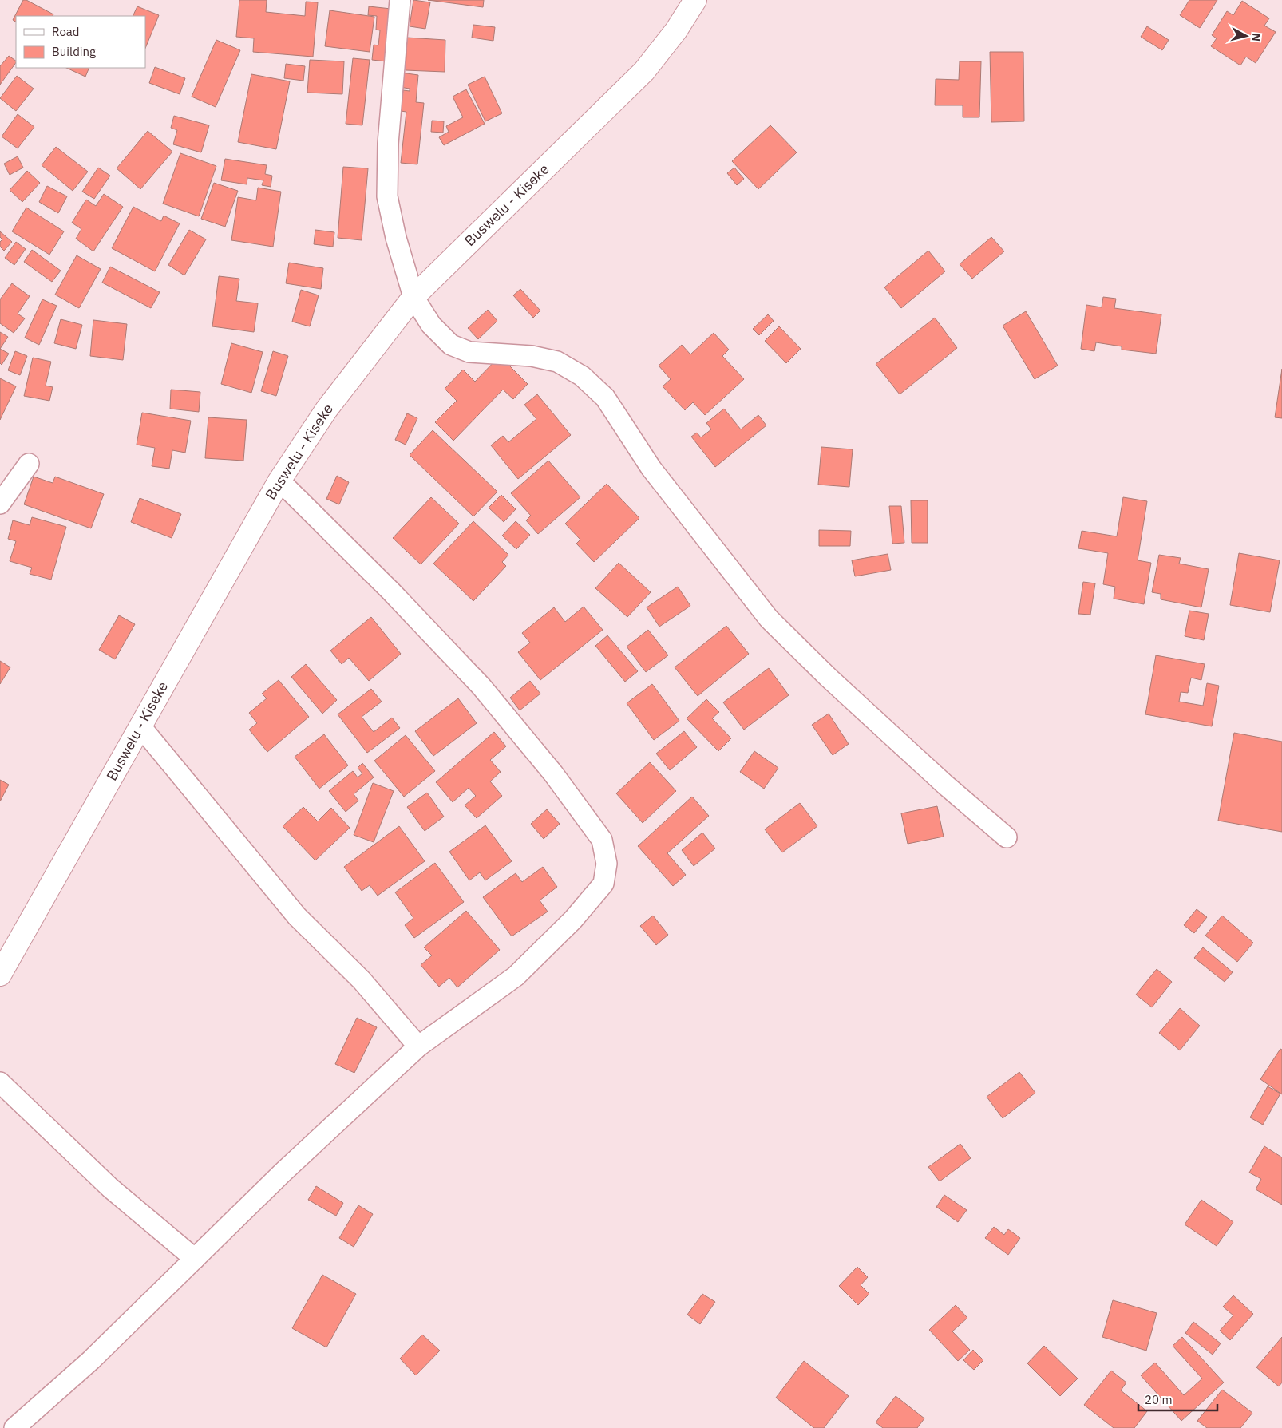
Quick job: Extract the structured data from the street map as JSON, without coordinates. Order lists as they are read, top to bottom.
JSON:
{
  "streets": {
    "main road": ["Buswelu - Kiseke"]
  },
  "legend": ["Road", "Building"],
  "scale_bar": "20 m",
  "north": "right"
}
